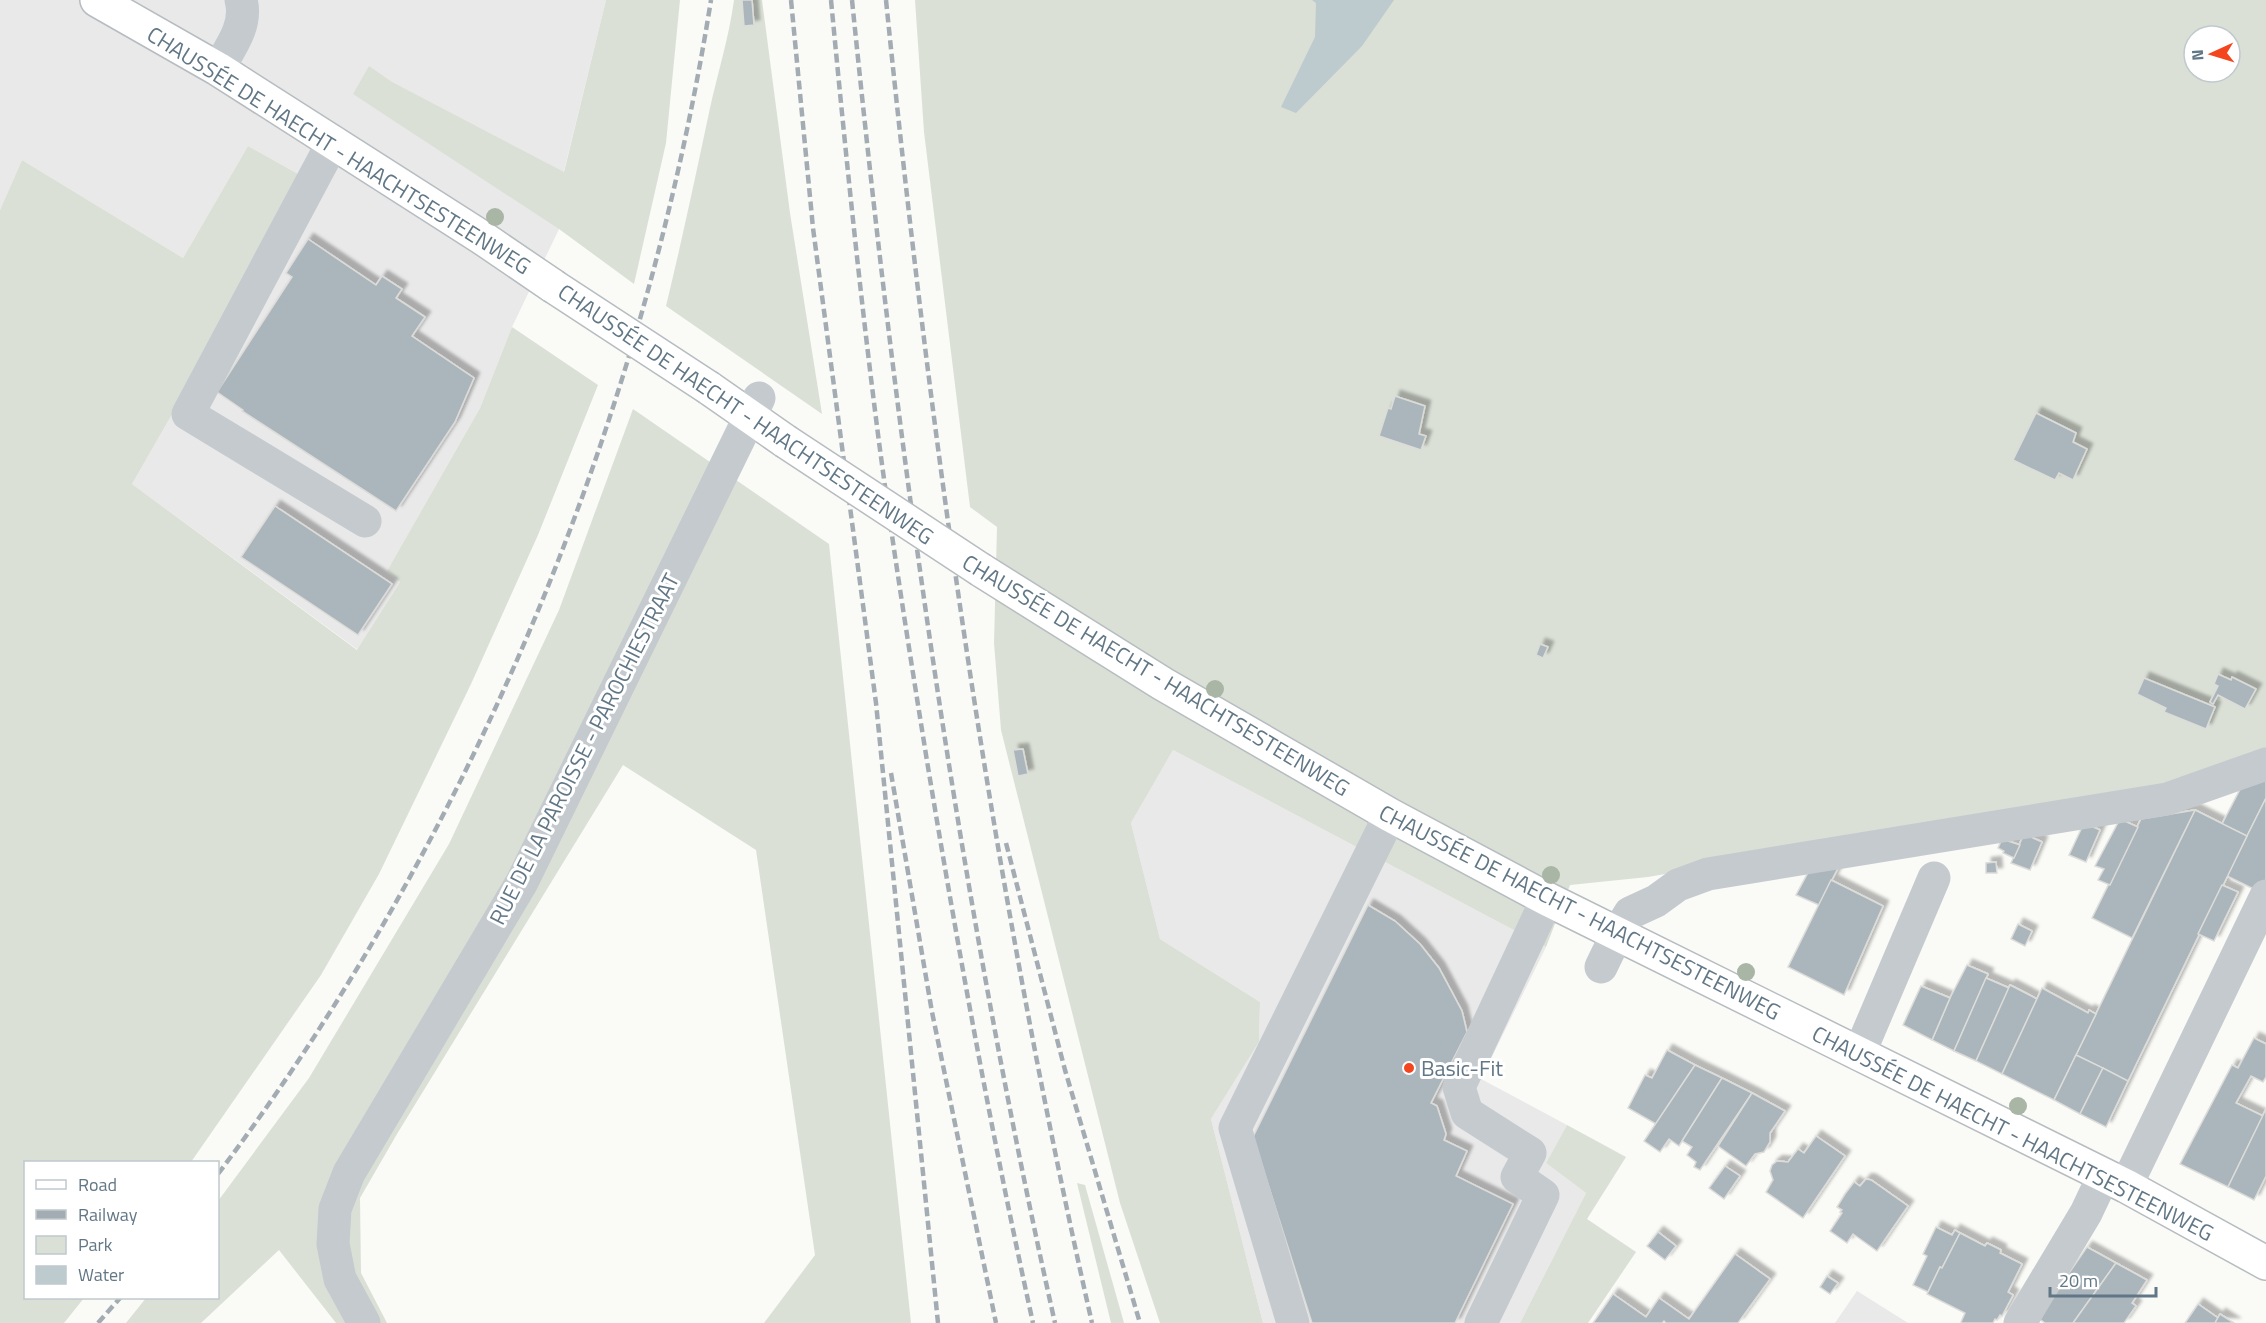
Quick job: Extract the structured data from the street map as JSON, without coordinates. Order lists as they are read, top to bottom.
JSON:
{
  "streets": {
    "main road": ["CHAUSSÉE DE HAECHT - HAACHTSESTEENWEG"],
    "street": ["RUE DE LA PAROISSE - PAROCHIESTRAAT"]
  },
  "crossings": [
    ["CHAUSSÉE DE HAECHT - HAACHTSESTEENWEG", "RUE DE LA PAROISSE - PAROCHIESTRAAT"]
  ],
  "places": ["Basic-Fit"],
  "legend": [
    "Road",
    "Railway",
    "Park",
    "Water"
  ],
  "scale_bar": "20 m",
  "north": "left"
}
